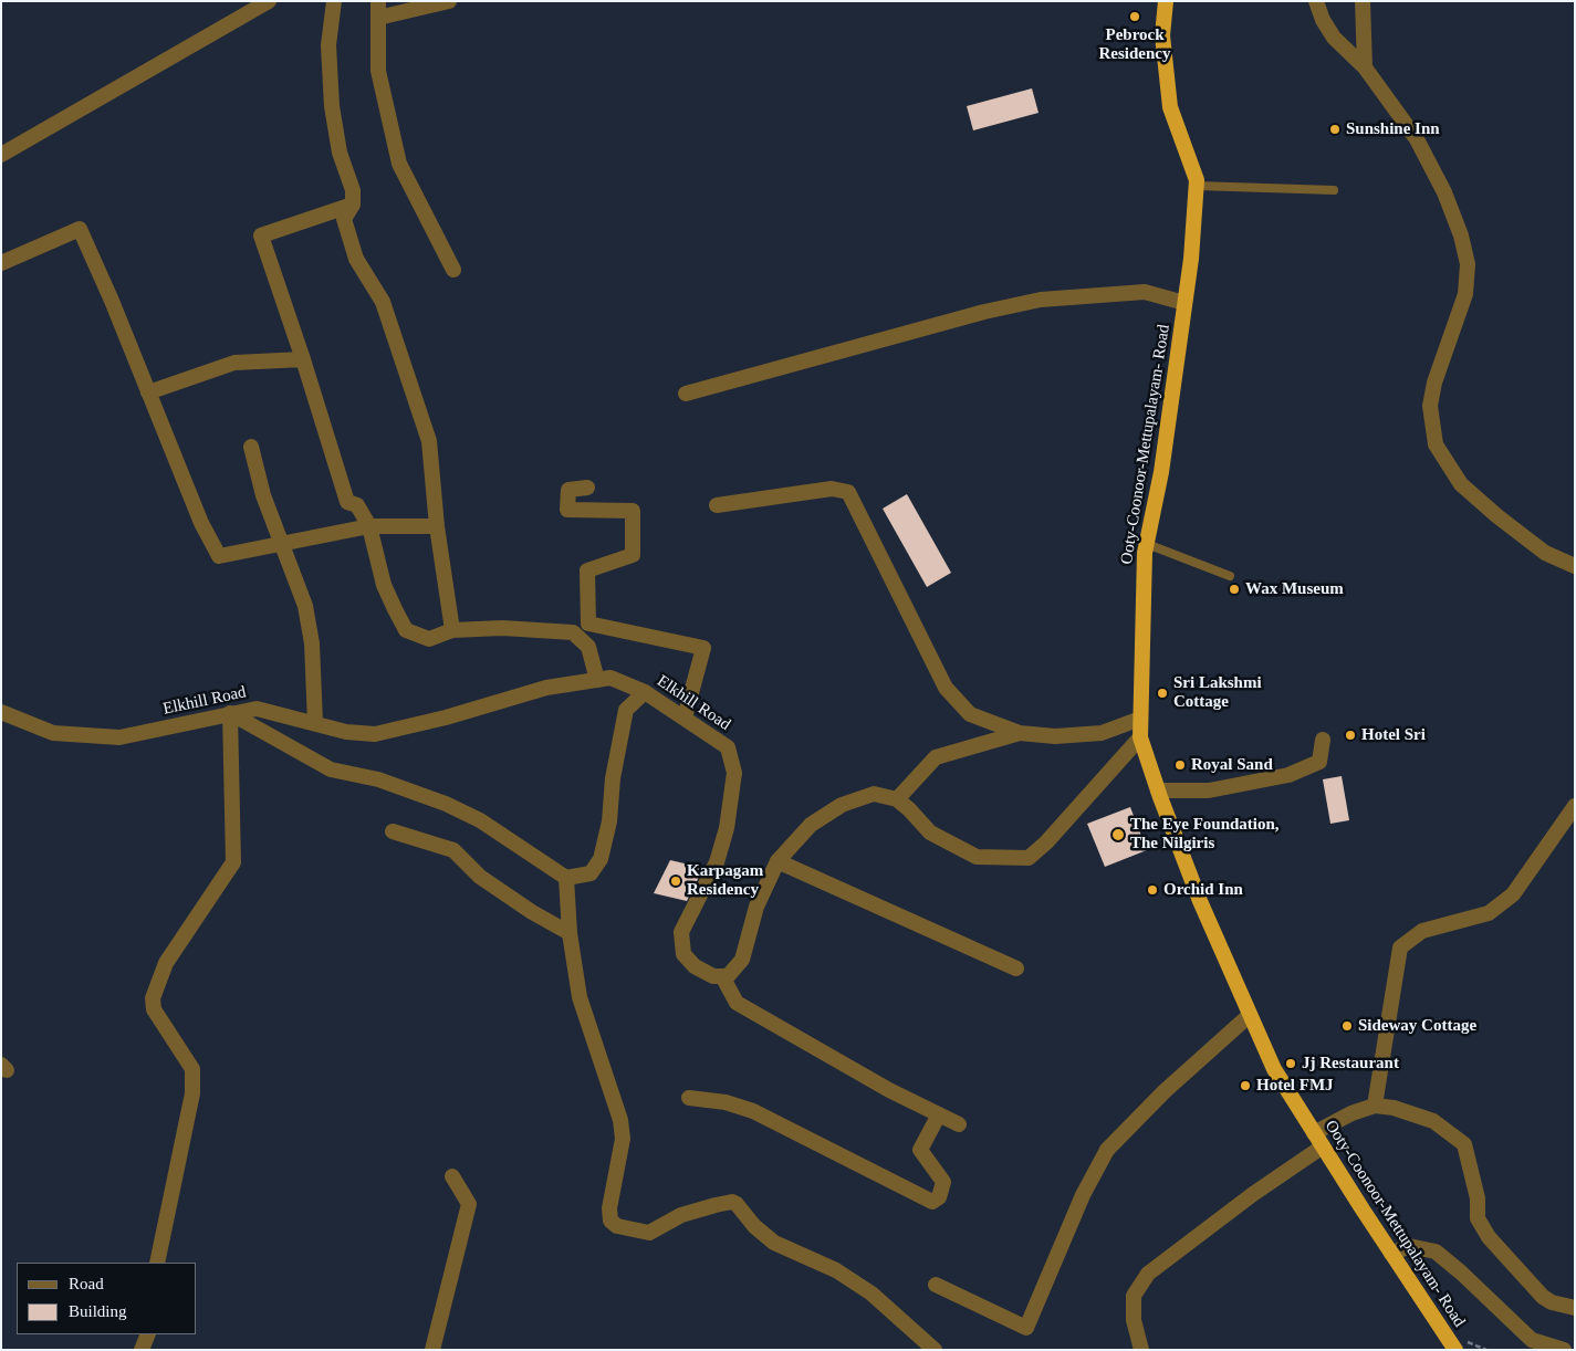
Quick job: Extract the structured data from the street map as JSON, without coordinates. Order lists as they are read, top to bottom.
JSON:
{
  "streets": {
    "highway": ["Ooty-Coonoor-Mettupalayam- Road"],
    "street": ["Elkhill Road"]
  },
  "places": [
    "Pebrock Residency",
    "Sunshine Inn",
    "Wax Museum",
    "Sri Lakshmi Cottage",
    "Hotel Sri",
    "Royal Sand",
    "The Eye Foundation, The Nilgiris",
    "Karpagam Residency",
    "Orchid Inn",
    "Sideway Cottage",
    "Jj Restaurant",
    "Hotel FMJ"
  ],
  "legend": ["Road", "Building"]
}
